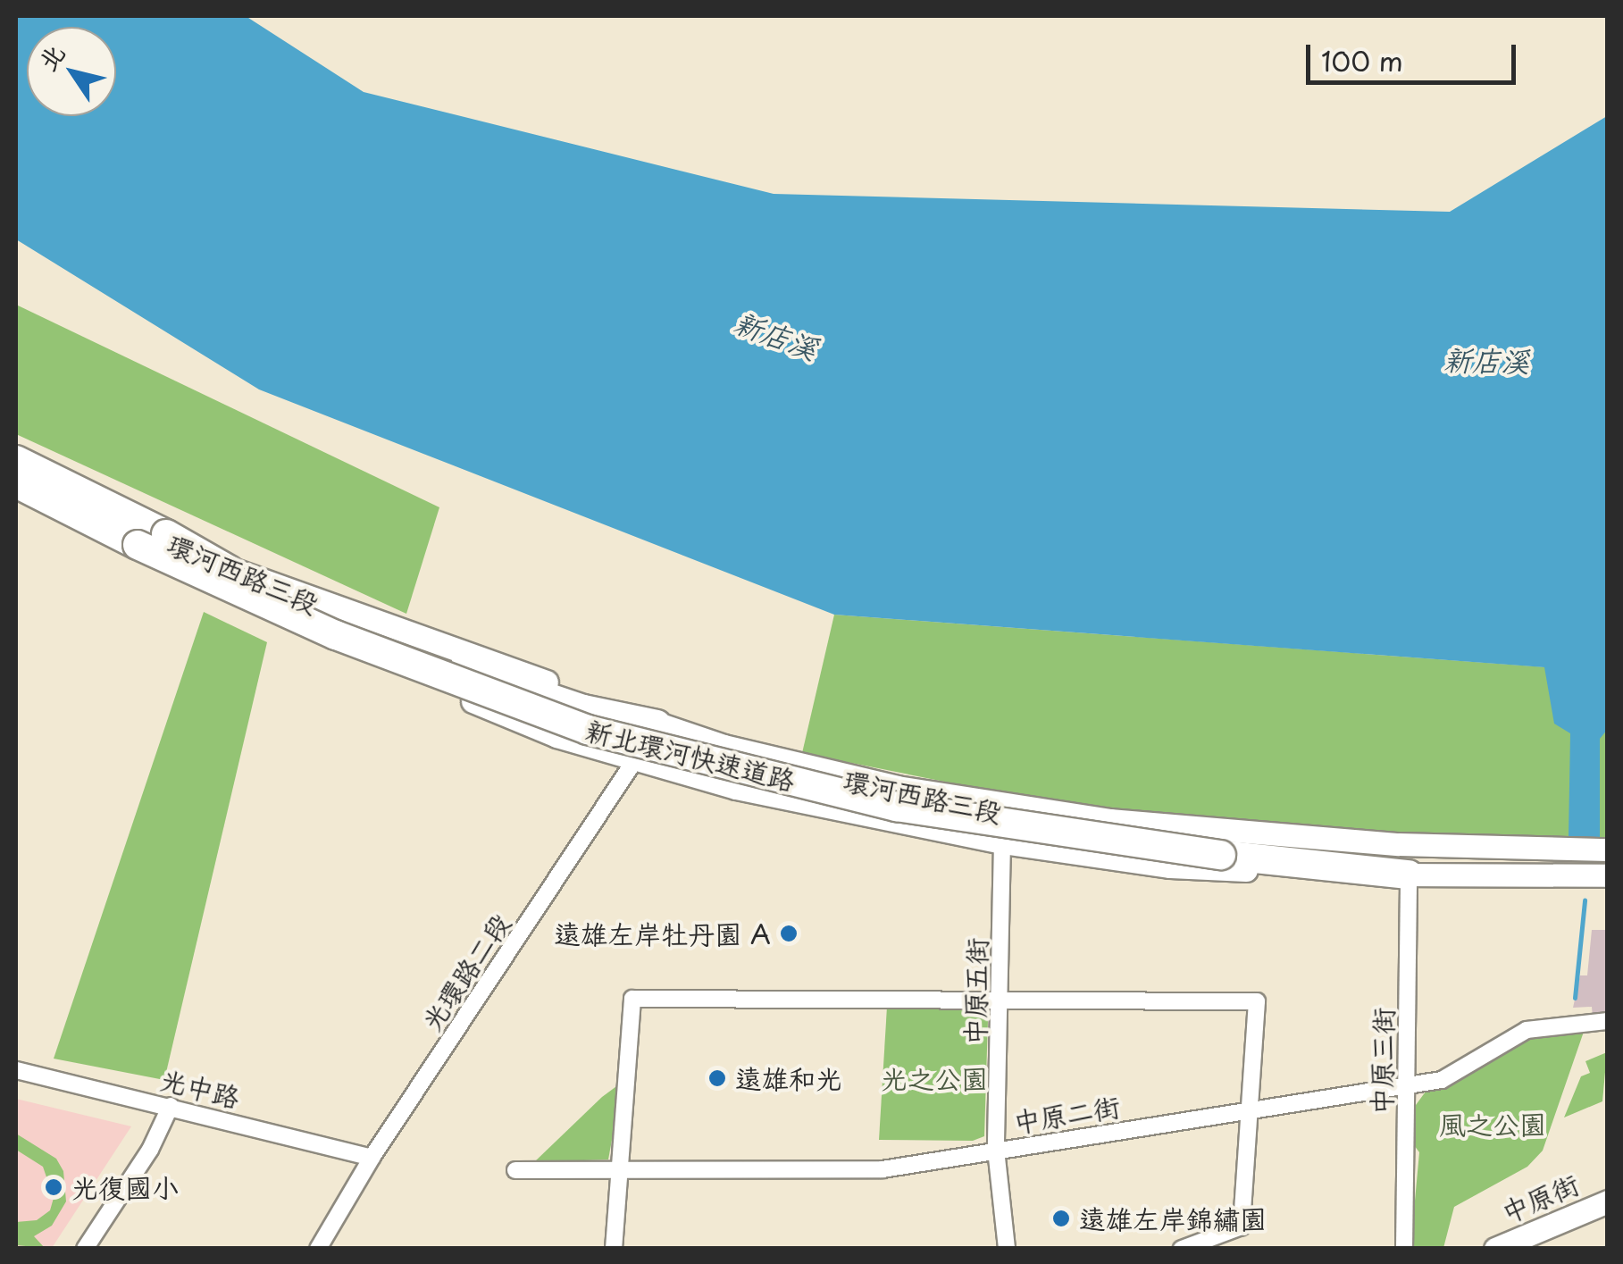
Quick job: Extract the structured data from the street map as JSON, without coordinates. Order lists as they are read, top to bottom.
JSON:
{
  "streets": {
    "highway": ["新北環河快速道路"],
    "main road": ["環河西路三段", "中原街"],
    "street": [
      "光環路二段",
      "中原五街",
      "中原三街",
      "光中路",
      "中原二街"
    ]
  },
  "crossings": [
    ["環河西路三段", "新北環河快速道路"],
    ["環河西路三段", "光環路二段"],
    ["環河西路三段", "中原五街"],
    ["環河西路三段", "中原三街"],
    ["新北環河快速道路", "光環路二段"],
    ["新北環河快速道路", "中原三街"],
    ["光環路二段", "光中路"],
    ["中原五街", "中原二街"],
    ["中原三街", "中原二街"]
  ],
  "water": ["新店溪"],
  "parks": ["光之公園", "風之公園"],
  "places": [
    "遠雄左岸牡丹園 A",
    "遠雄和光",
    "光復國小",
    "遠雄左岸錦繡園"
  ],
  "scale_bar": "100 m",
  "north": "top left"
}
